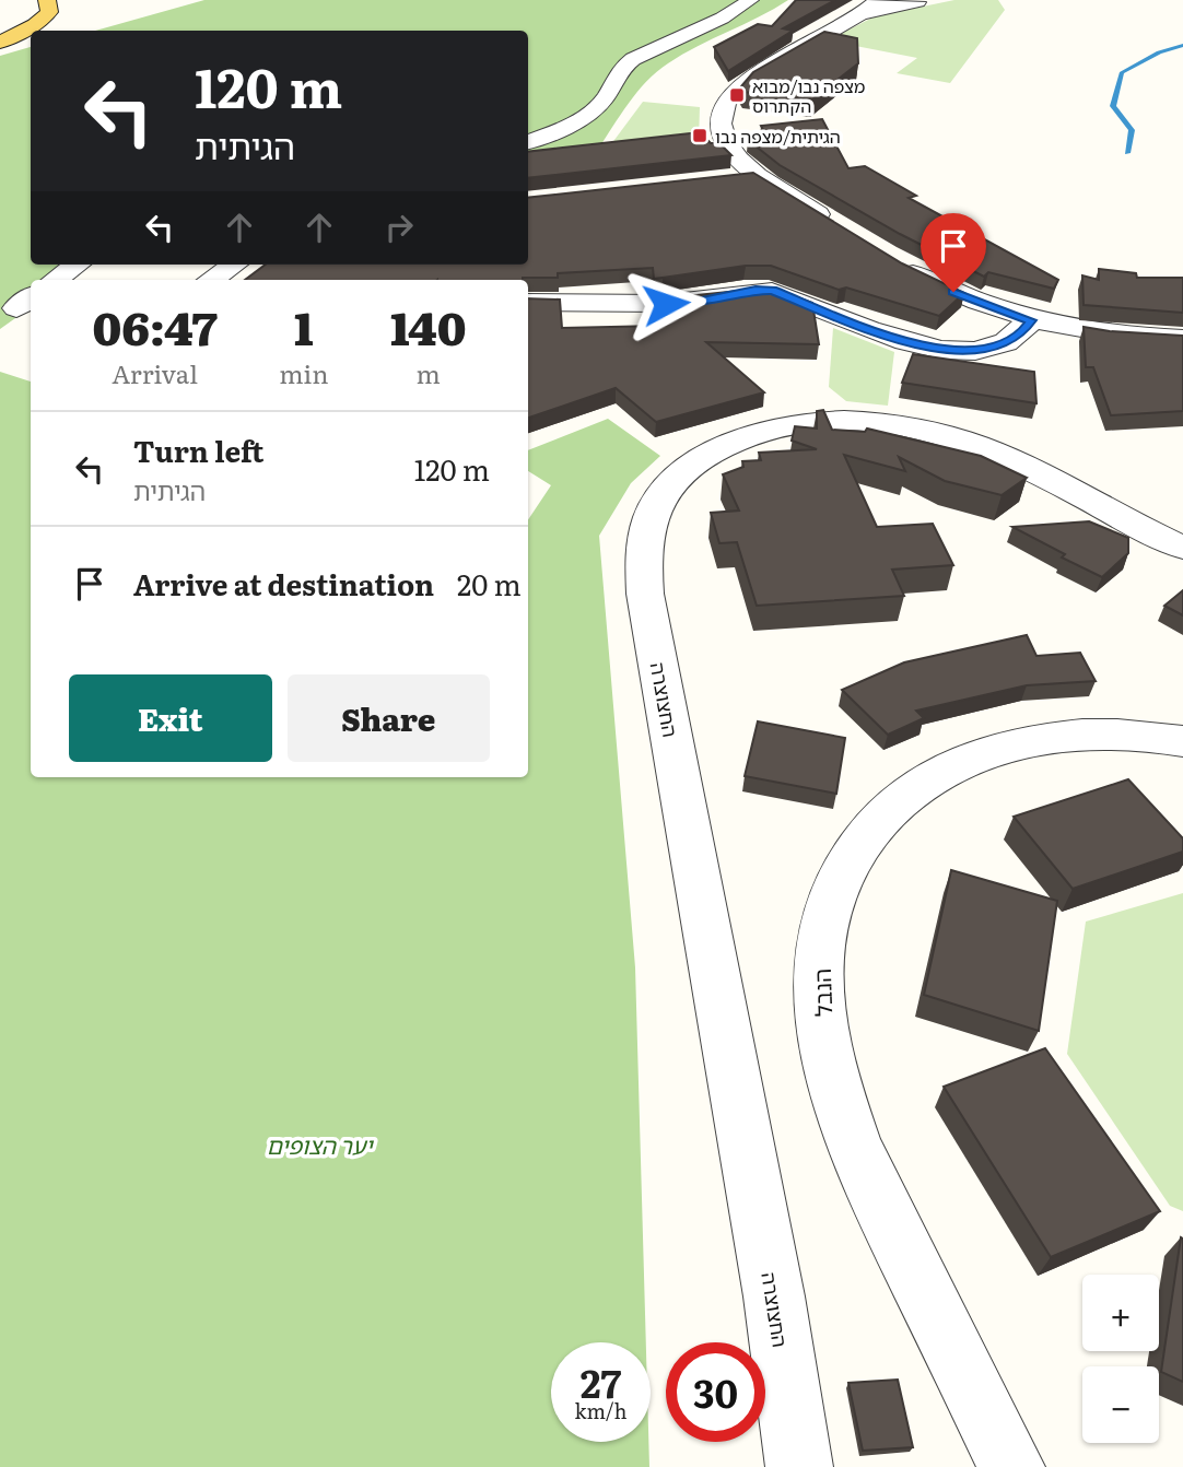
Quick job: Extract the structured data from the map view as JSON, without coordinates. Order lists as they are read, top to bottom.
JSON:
{
  "streets": {
    "street": ["החצוצרה", "הנבל"]
  },
  "parks": ["יער הצופים"],
  "places": {
    "transit": ["מצפה נבו/מבוא הקתרוס", "הגיתית/מצפה נבו"]
  },
  "page": {
    "turn": ["120 m", "הגיתית"],
    "eta": [
      "06:47",
      "Arrival",
      "1",
      "min",
      "140",
      "m"
    ],
    "list": [
      {
        "name": "Turn left",
        "note": "הגיתית",
        "value": "120 m"
      },
      {
        "name": "Arrive at destination",
        "value": "20 m"
      }
    ],
    "buttons": ["Exit", "Share"],
    "map_buttons": ["+", "−"],
    "speed": "27 km/h",
    "limit": "30"
  }
}
